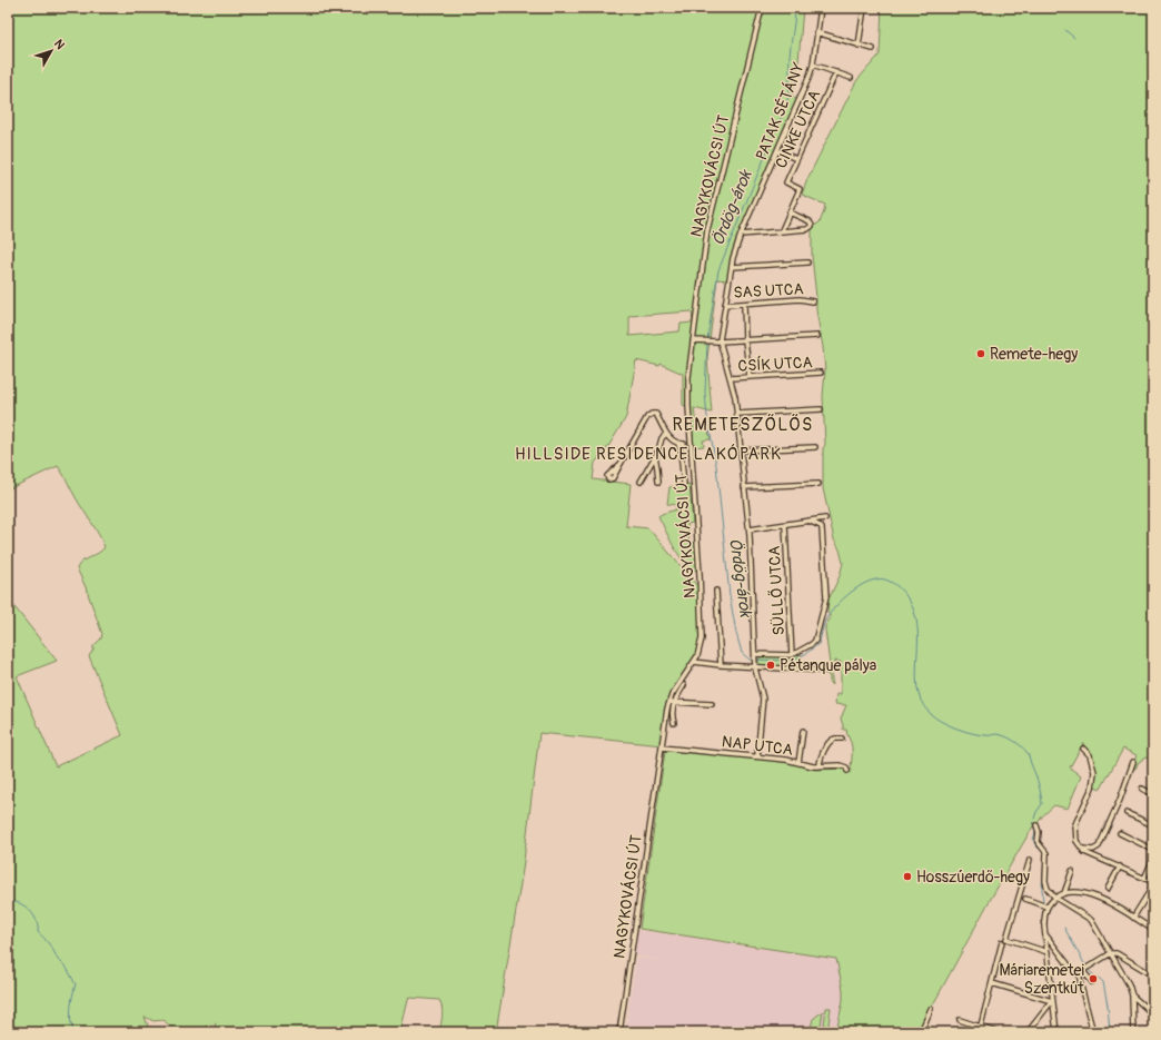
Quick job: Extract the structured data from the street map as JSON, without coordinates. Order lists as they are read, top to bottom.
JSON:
{
  "streets": {
    "street": [
      "PATAK SÉTÁNY",
      "CINKE UTCA",
      "NAGYKOVÁCSI ÚT",
      "SAS UTCA",
      "CSÍK UTCA",
      "SÜLLŐ UTCA",
      "NAP UTCA"
    ]
  },
  "crossings": [
    ["PATAK SÉTÁNY", "SAS UTCA"],
    ["PATAK SÉTÁNY", "CSÍK UTCA"],
    ["PATAK SÉTÁNY", "NAP UTCA"],
    ["NAGYKOVÁCSI ÚT", "NAP UTCA"]
  ],
  "districts": ["REMETESZŐLŐS", "HILLSIDE RESIDENCE LAKÓPARK"],
  "water": ["Ördög-árok"],
  "places": [
    "Remete-hegy",
    "Pétanque pálya",
    "Hosszúerdő-hegy",
    "Máriaremetei Szentkút"
  ],
  "north": "top right"
}
